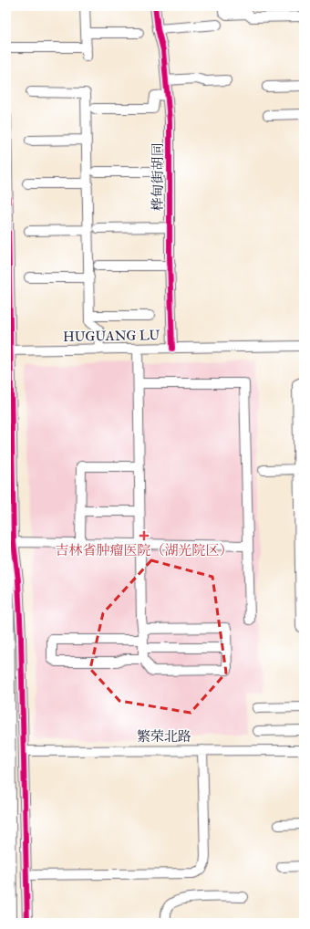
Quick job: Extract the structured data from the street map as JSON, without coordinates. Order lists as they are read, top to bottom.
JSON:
{
  "streets": {
    "street": ["桦甸街胡同", "HUGUANG LU", "繁荣北路"]
  },
  "crossings": [
    ["桦甸街胡同", "HUGUANG LU"]
  ],
  "places": {
    "health": ["吉林省肿瘤医院（湖光院区）"]
  }
}
